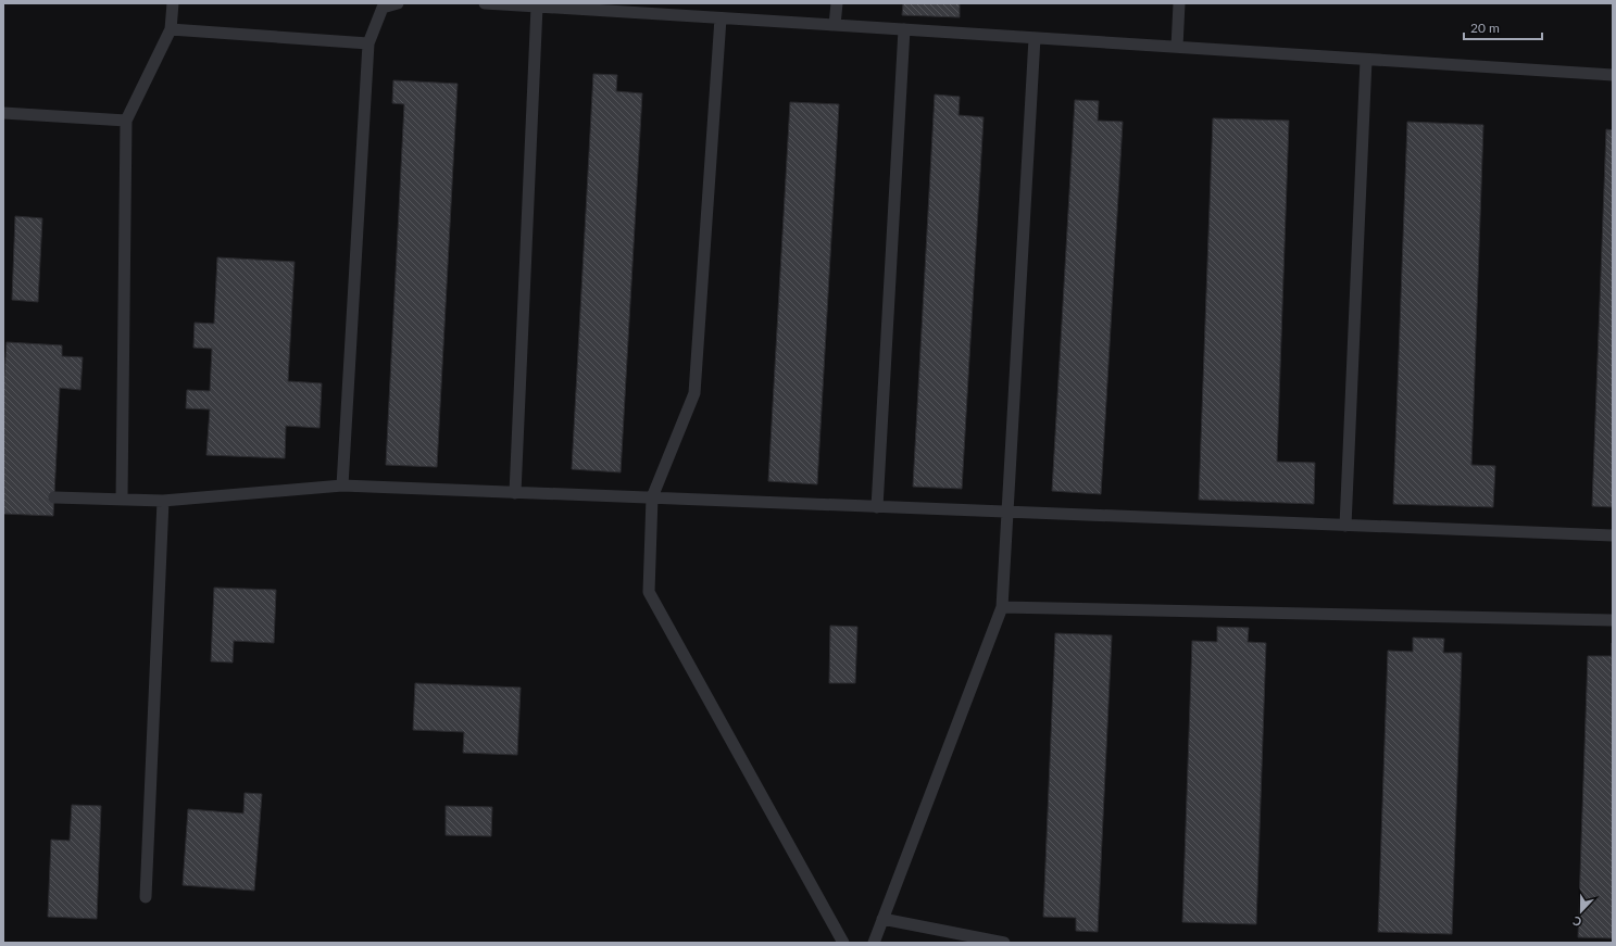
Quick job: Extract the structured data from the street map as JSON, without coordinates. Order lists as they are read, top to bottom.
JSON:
{
  "scale_bar": "20 m",
  "north": "bottom"
}
